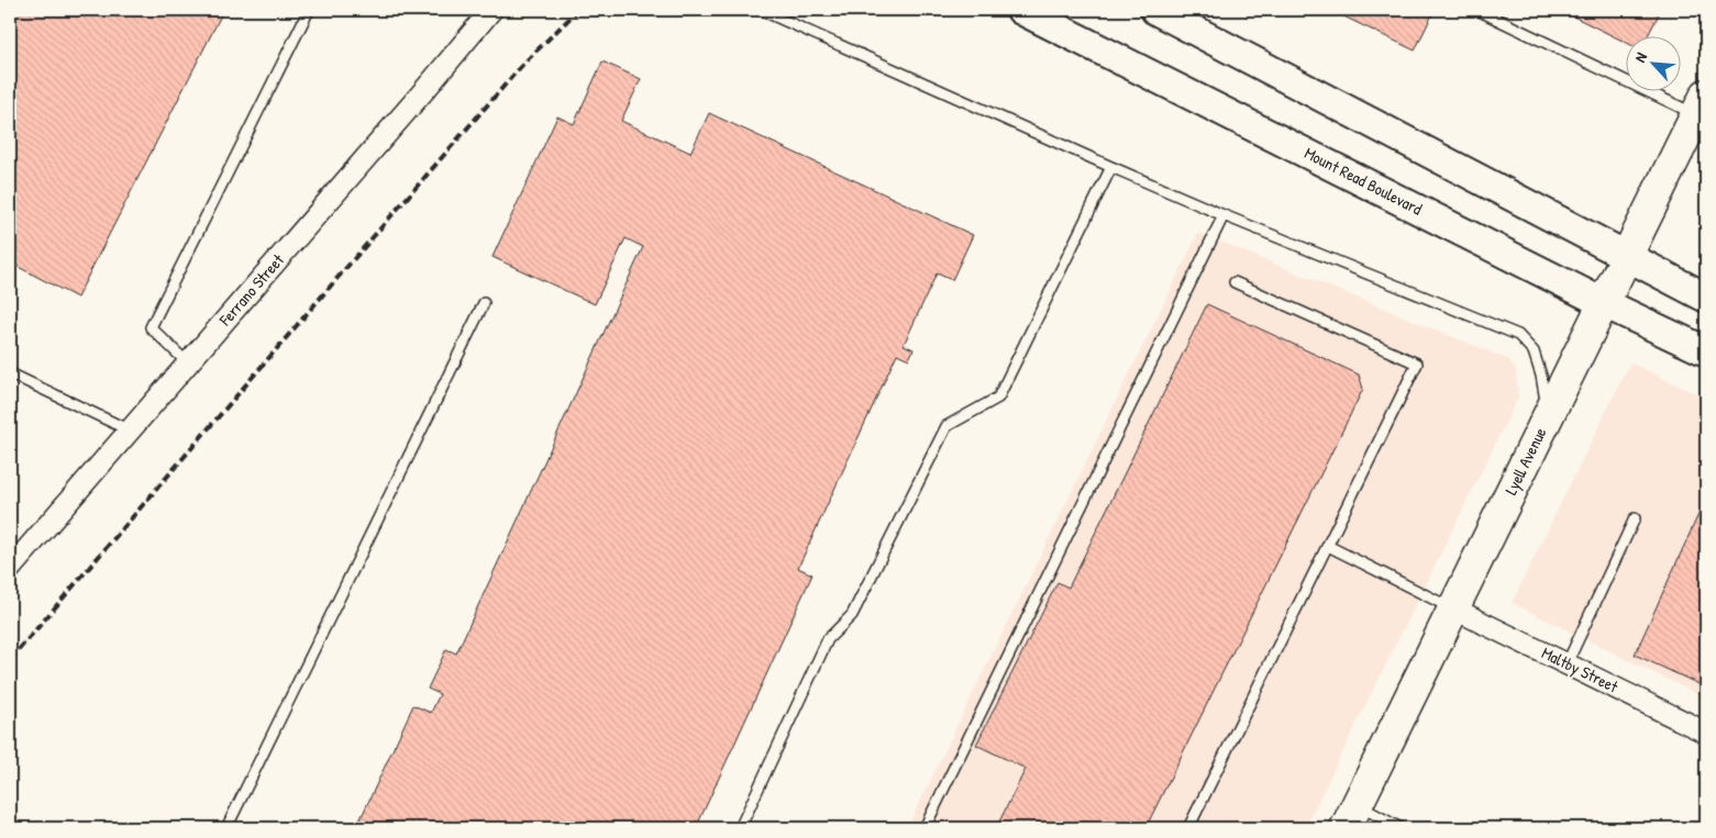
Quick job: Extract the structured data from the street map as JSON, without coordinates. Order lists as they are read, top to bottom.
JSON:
{
  "streets": {
    "main road": ["Mount Read Boulevard", "Lyell Avenue"],
    "street": ["Ferrano Street", "Maltby Street"]
  },
  "crossings": [
    ["Mount Read Boulevard", "Lyell Avenue"],
    ["Lyell Avenue", "Maltby Street"]
  ],
  "north": "top left"
}
